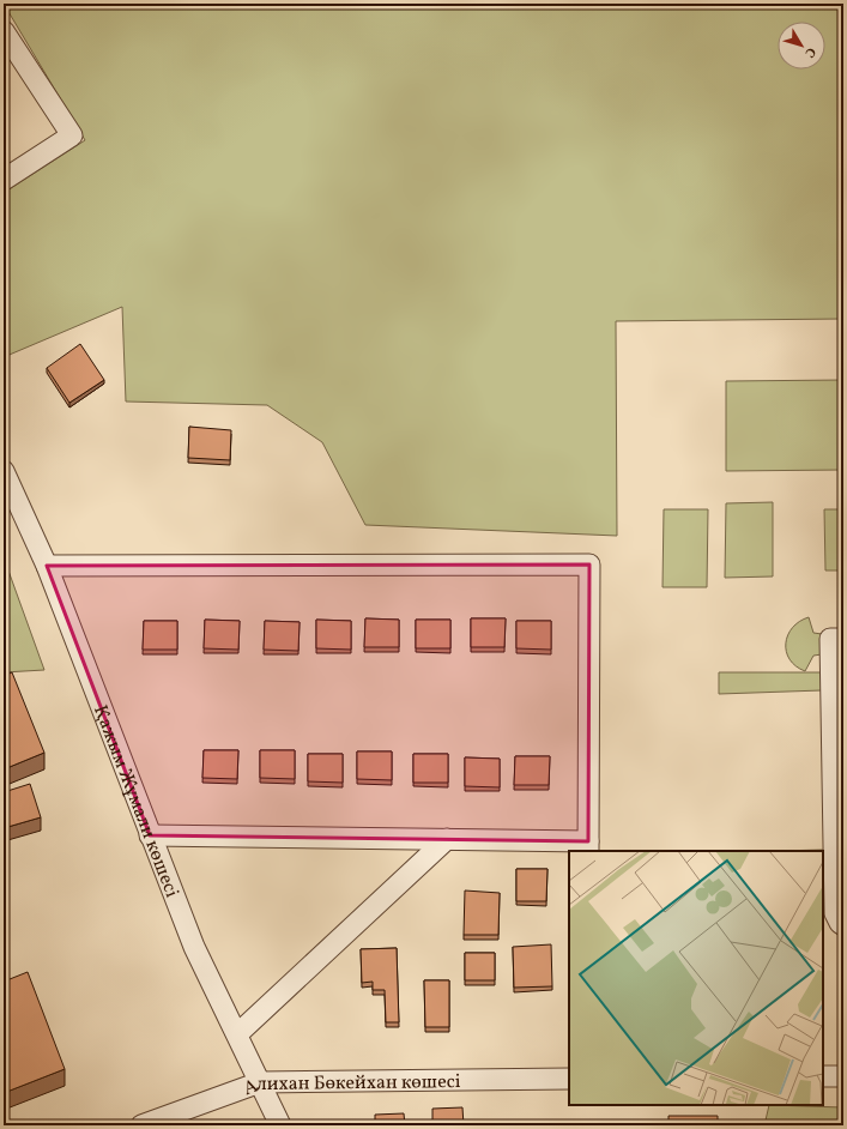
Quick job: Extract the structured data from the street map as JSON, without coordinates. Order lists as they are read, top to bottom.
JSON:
{
  "streets": {
    "street": ["Қажым Жұмали көшесі", "Алихан Бөкейхан көшесі"]
  },
  "crossings": [
    ["Қажым Жұмали көшесі", "Алихан Бөкейхан көшесі"]
  ],
  "north": "bottom right"
}
